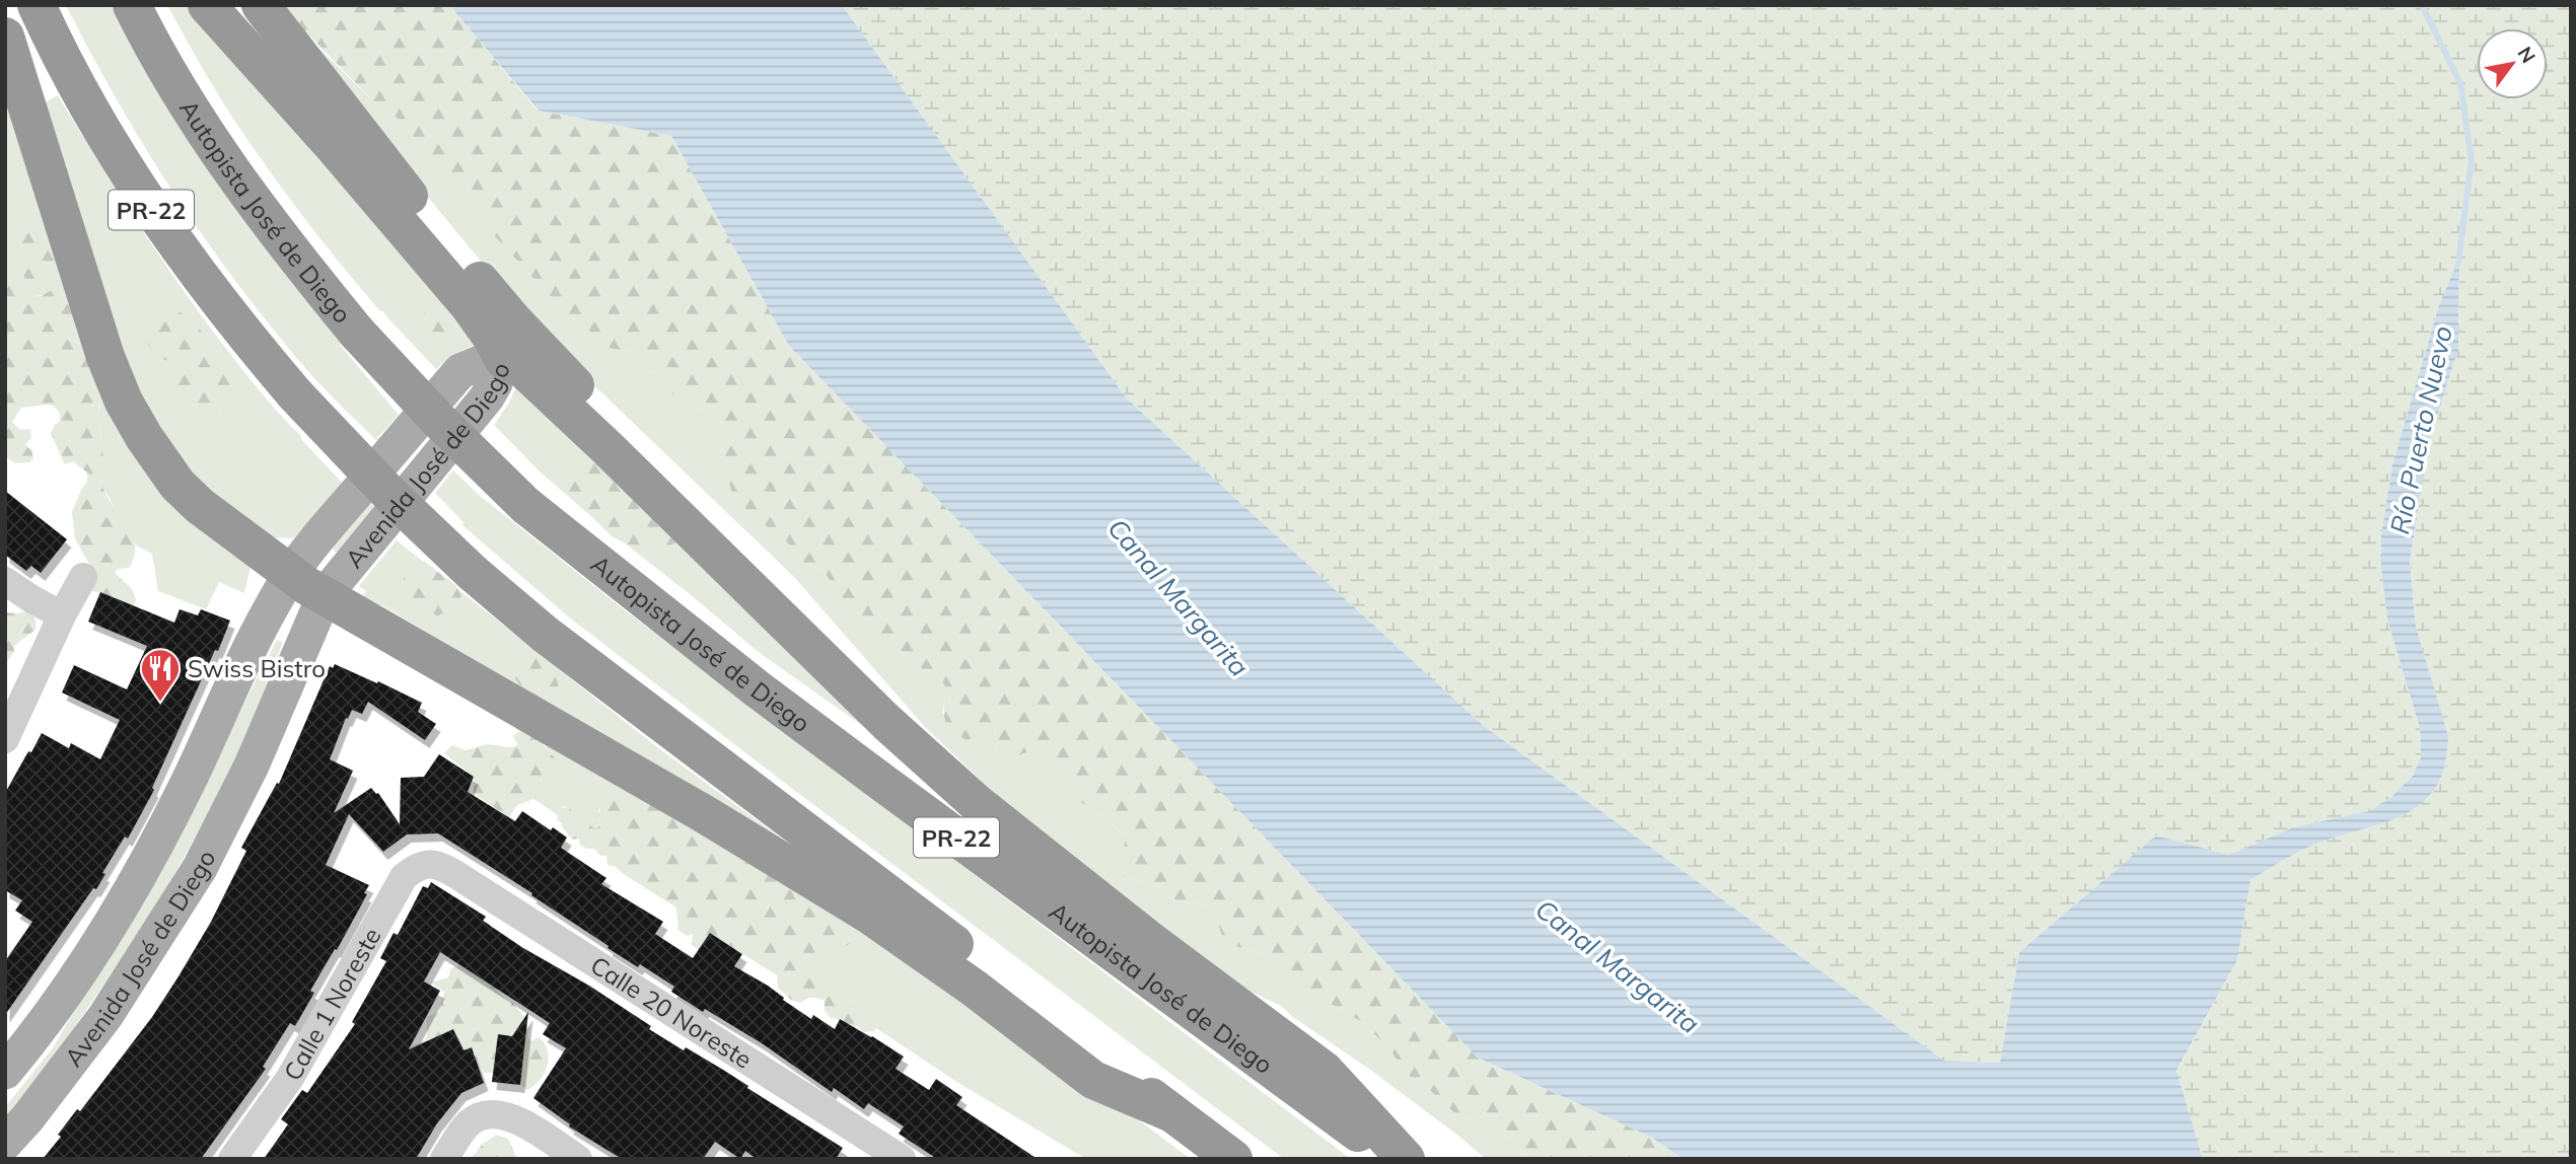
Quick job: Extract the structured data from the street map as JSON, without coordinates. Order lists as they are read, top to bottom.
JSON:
{
  "streets": {
    "highway": ["PR-22", "Autopista José de Diego"],
    "main road": ["Avenida José de Diego"],
    "street": ["Calle 1 Noreste", "Calle 20 Noreste"]
  },
  "crossings": [
    ["Calle 1 Noreste", "Calle 20 Noreste"]
  ],
  "water": ["Río Puerto Nuevo", "Canal Margarita"],
  "places": {
    "restaurant": ["Swiss Bistro"]
  },
  "north": "top right"
}
